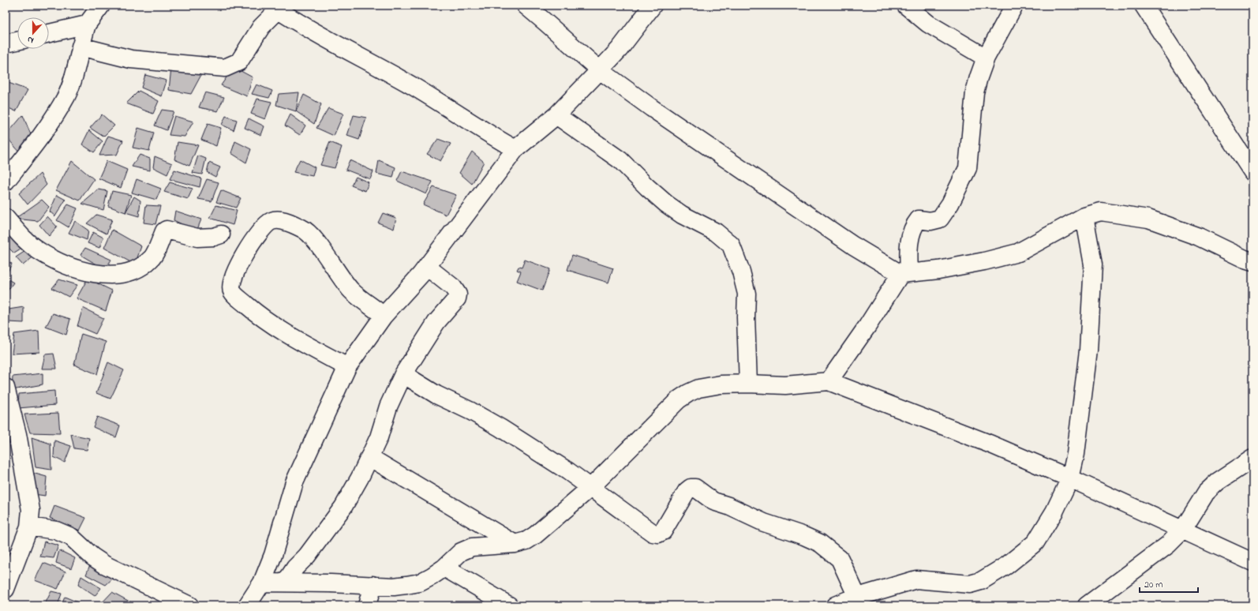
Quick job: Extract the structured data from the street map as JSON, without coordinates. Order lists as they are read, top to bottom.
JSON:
{
  "scale_bar": "20 m",
  "north": "bottom"
}
